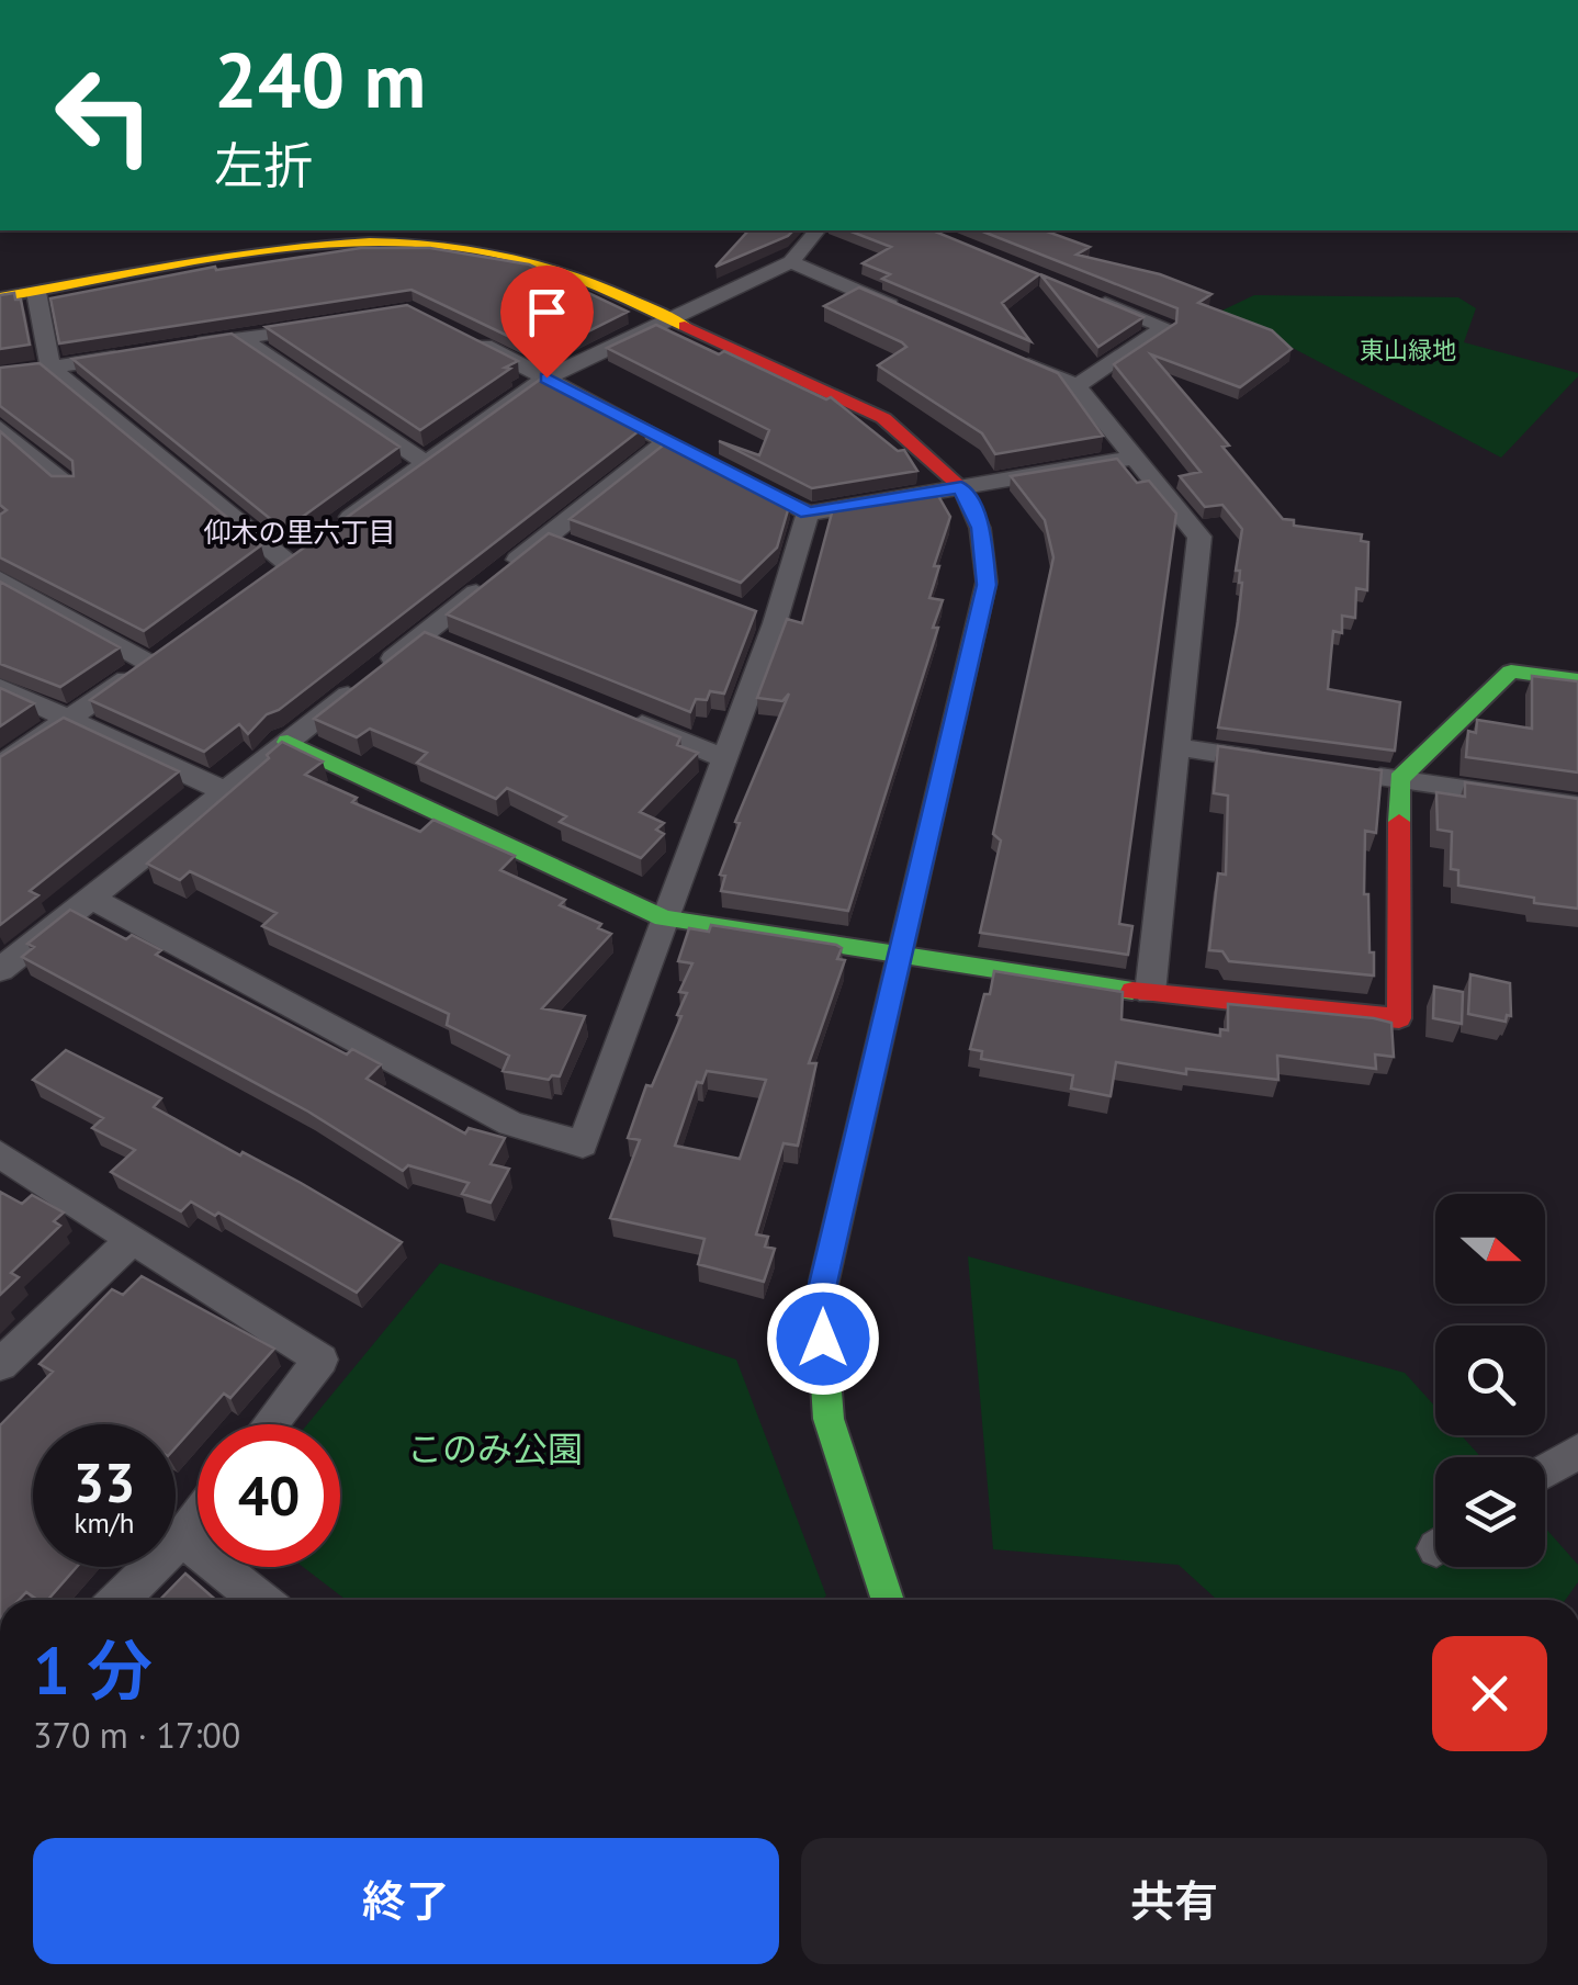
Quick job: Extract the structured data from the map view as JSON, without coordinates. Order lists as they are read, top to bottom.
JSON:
{
  "districts": ["仰木の里六丁目"],
  "parks": ["東山緑地", "このみ公園"],
  "north": "right",
  "page": {
    "turn": ["240 m", "左折"],
    "speed": "33 km/h",
    "limit": "40",
    "heading": ["1 分", "370 m · 17:00"],
    "buttons": ["終了", "共有"]
  }
}
